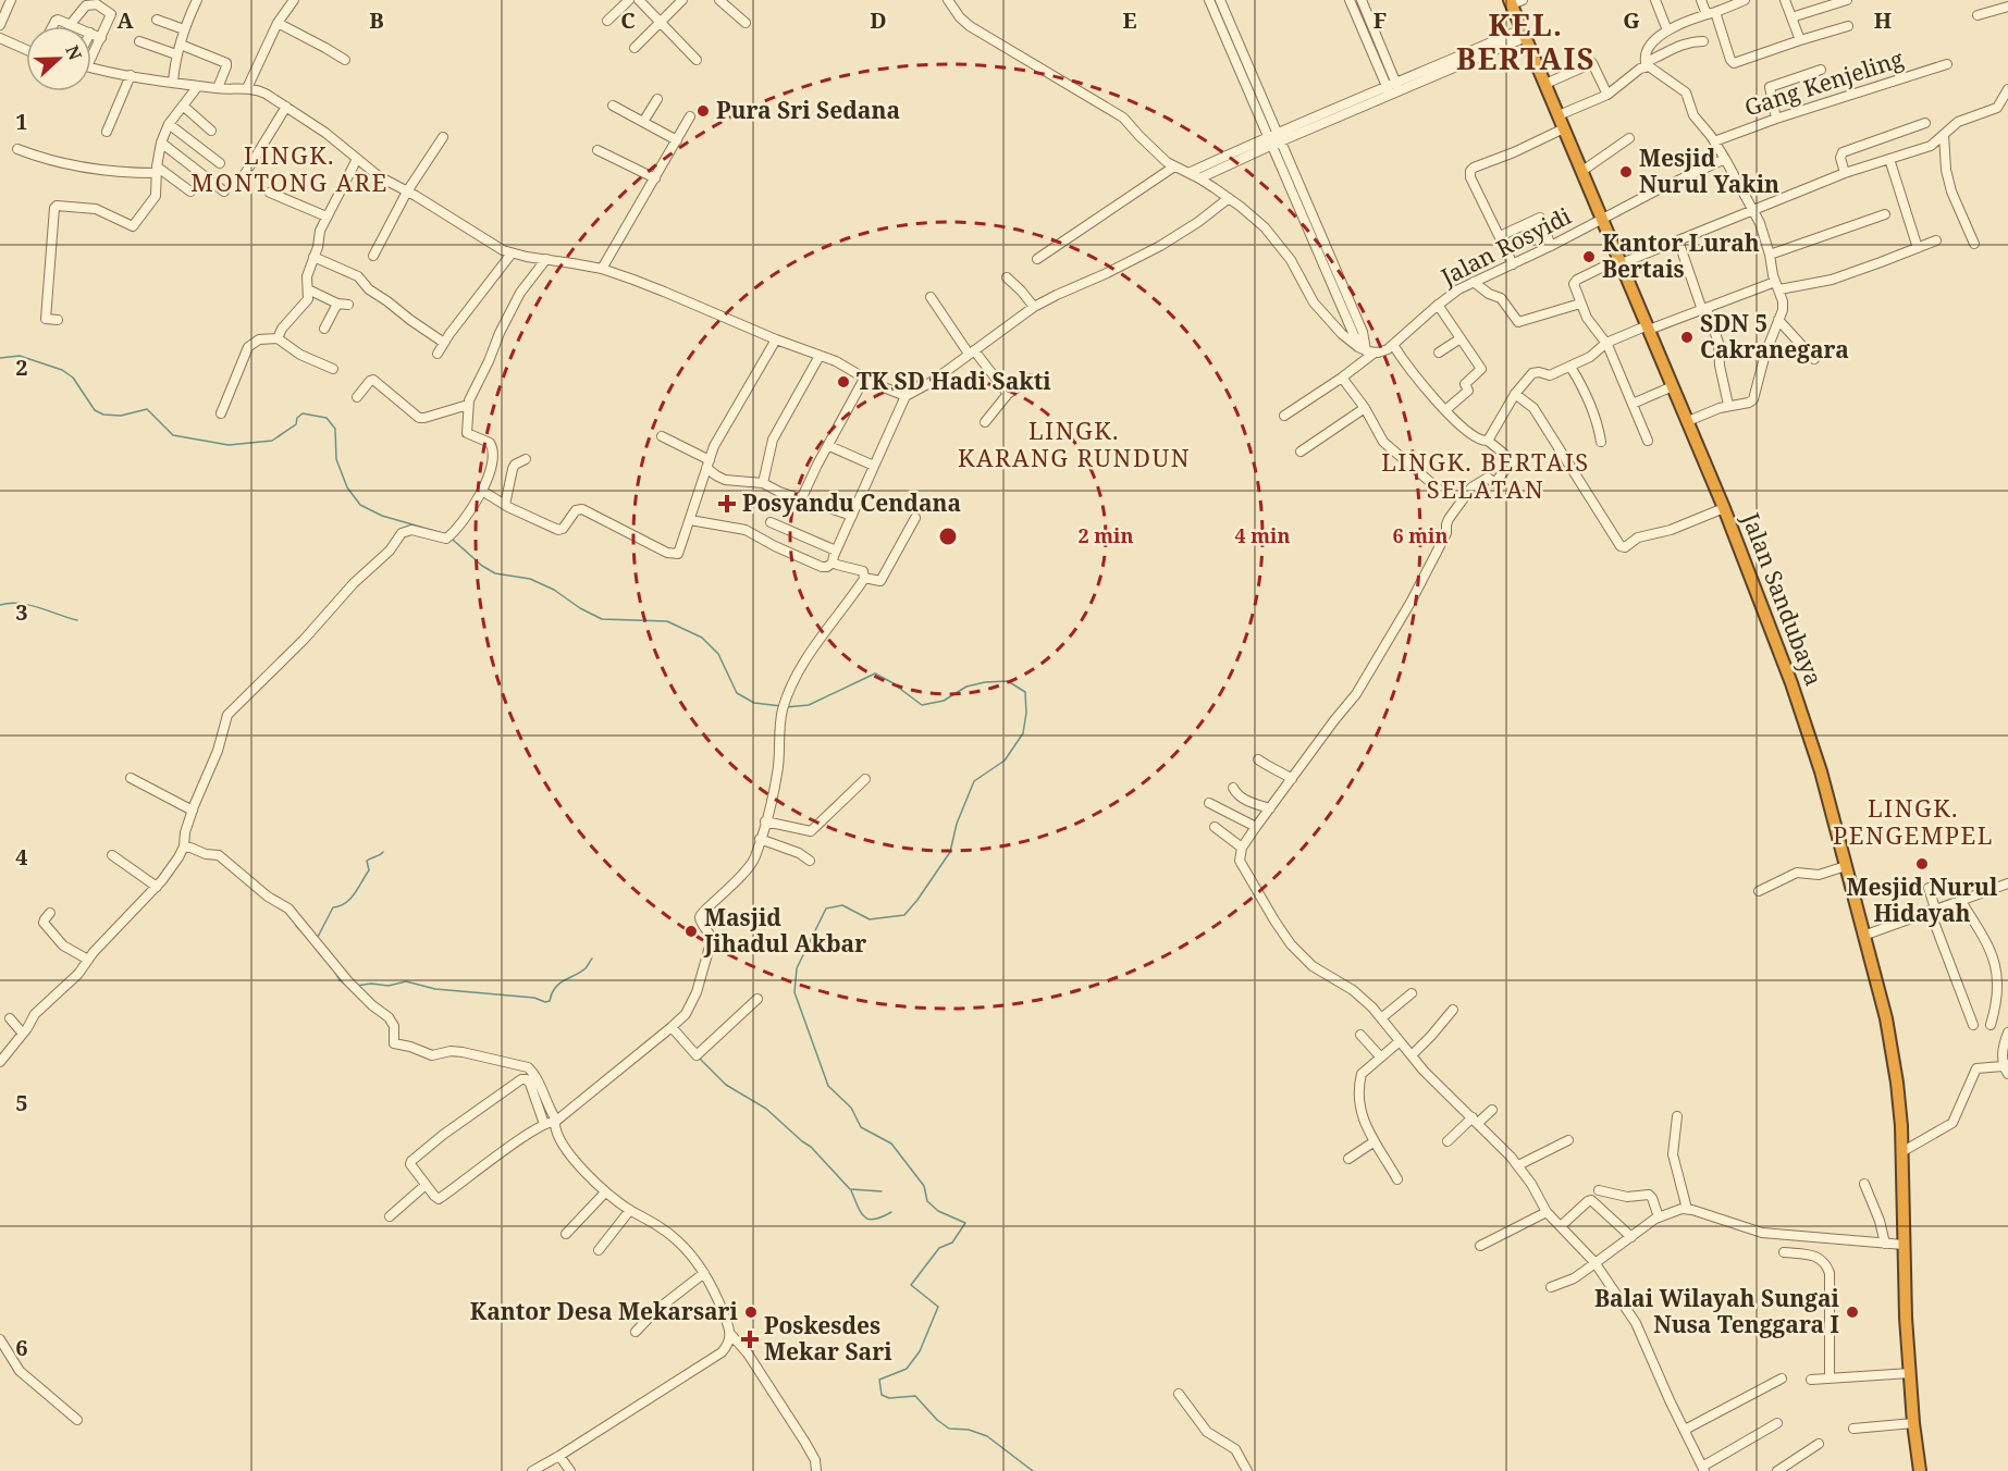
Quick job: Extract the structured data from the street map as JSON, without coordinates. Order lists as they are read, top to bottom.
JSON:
{
  "streets": {
    "highway": ["Jalan Sandubaya"],
    "street": ["Gang Kenjeling", "Jalan Rosyidi"]
  },
  "crossings": [
    ["Jalan Rosyidi", "Jalan Sandubaya"]
  ],
  "districts": [
    "KEL. BERTAIS",
    "LINGK. MONTONG ARE",
    "LINGK. KARANG RUNDUN",
    "LINGK. BERTAIS SELATAN",
    "LINGK. PENGEMPEL"
  ],
  "places": {
    "other": [
      "Pura Sri Sedana",
      "Mesjid Nurul Yakin",
      "Kantor Lurah Bertais",
      "SDN 5 Cakranegara",
      "TK SD Hadi Sakti",
      "Mesjid Nurul Hidayah",
      "Masjid Jihadul Akbar",
      "Kantor Desa Mekarsari",
      "Balai Wilayah Sungai Nusa Tenggara I"
    ],
    "health": ["Posyandu Cendana", "Poskesdes Mekar Sari"]
  },
  "north": "right",
  "grid": {
    "columns": [
      "A",
      "B",
      "C",
      "D",
      "E",
      "F",
      "G",
      "H"
    ],
    "rows": [
      "1",
      "2",
      "3",
      "4",
      "5",
      "6"
    ]
  },
  "rings": ["2 min", "4 min", "6 min"]
}
